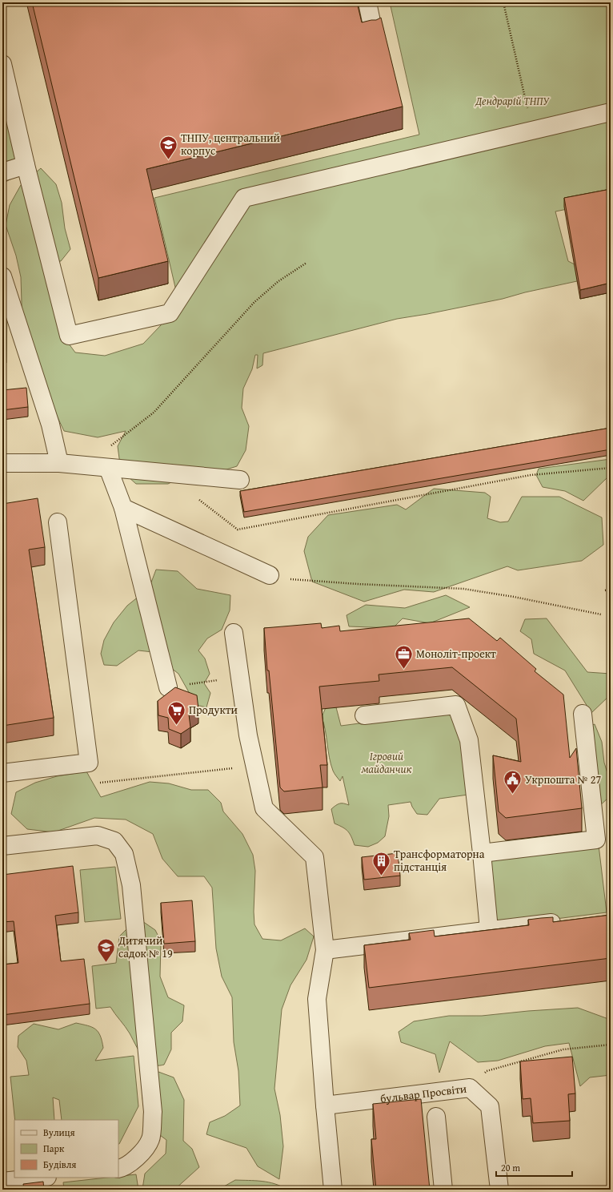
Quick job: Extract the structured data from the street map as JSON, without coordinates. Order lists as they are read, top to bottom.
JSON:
{
  "streets": {
    "lane": ["бульвар Просвіти"]
  },
  "parks": ["Дендрарій ТНПУ", "Ігровий майданчик"],
  "places": {
    "school or university": ["ТНПУ, центральний корпус", "Дитячий садок № 19"],
    "office": ["Моноліт-проект"],
    "supermarket": ["Продукти"],
    "public building": ["Укрпошта № 27"],
    "building": ["Трансформаторна підстанція"]
  },
  "legend": ["Вулиця", "Парк", "Будівля"],
  "scale_bar": "20 m"
}
